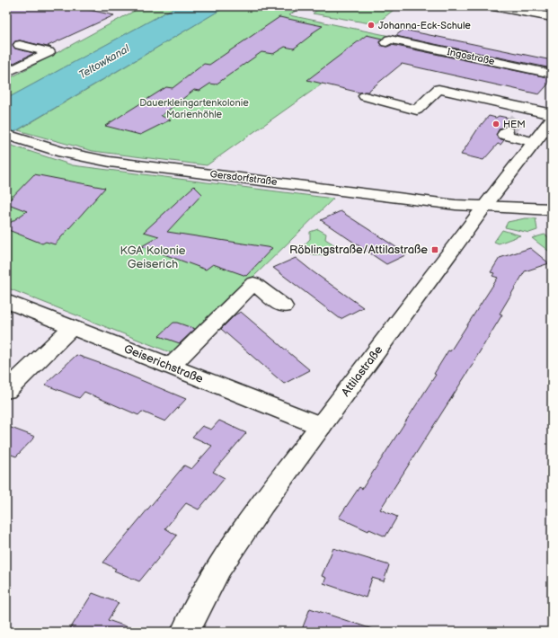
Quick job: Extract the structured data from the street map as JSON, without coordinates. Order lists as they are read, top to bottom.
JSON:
{
  "streets": {
    "street": [
      "Ingostraße",
      "Gersdorfstraße",
      "Geiserichstraße",
      "Attilastraße"
    ]
  },
  "crossings": [
    ["Gersdorfstraße", "Attilastraße"],
    ["Geiserichstraße", "Attilastraße"]
  ],
  "water": ["Teltowkanal"],
  "parks": ["Dauerkleingartenkolonie Marienhöhle", "KGA Kolonie Geiserich"],
  "places": {
    "other": ["Johanna-Eck-Schule", "HEM"],
    "transit": ["Röblingstraße/Attilastraße"]
  }
}
